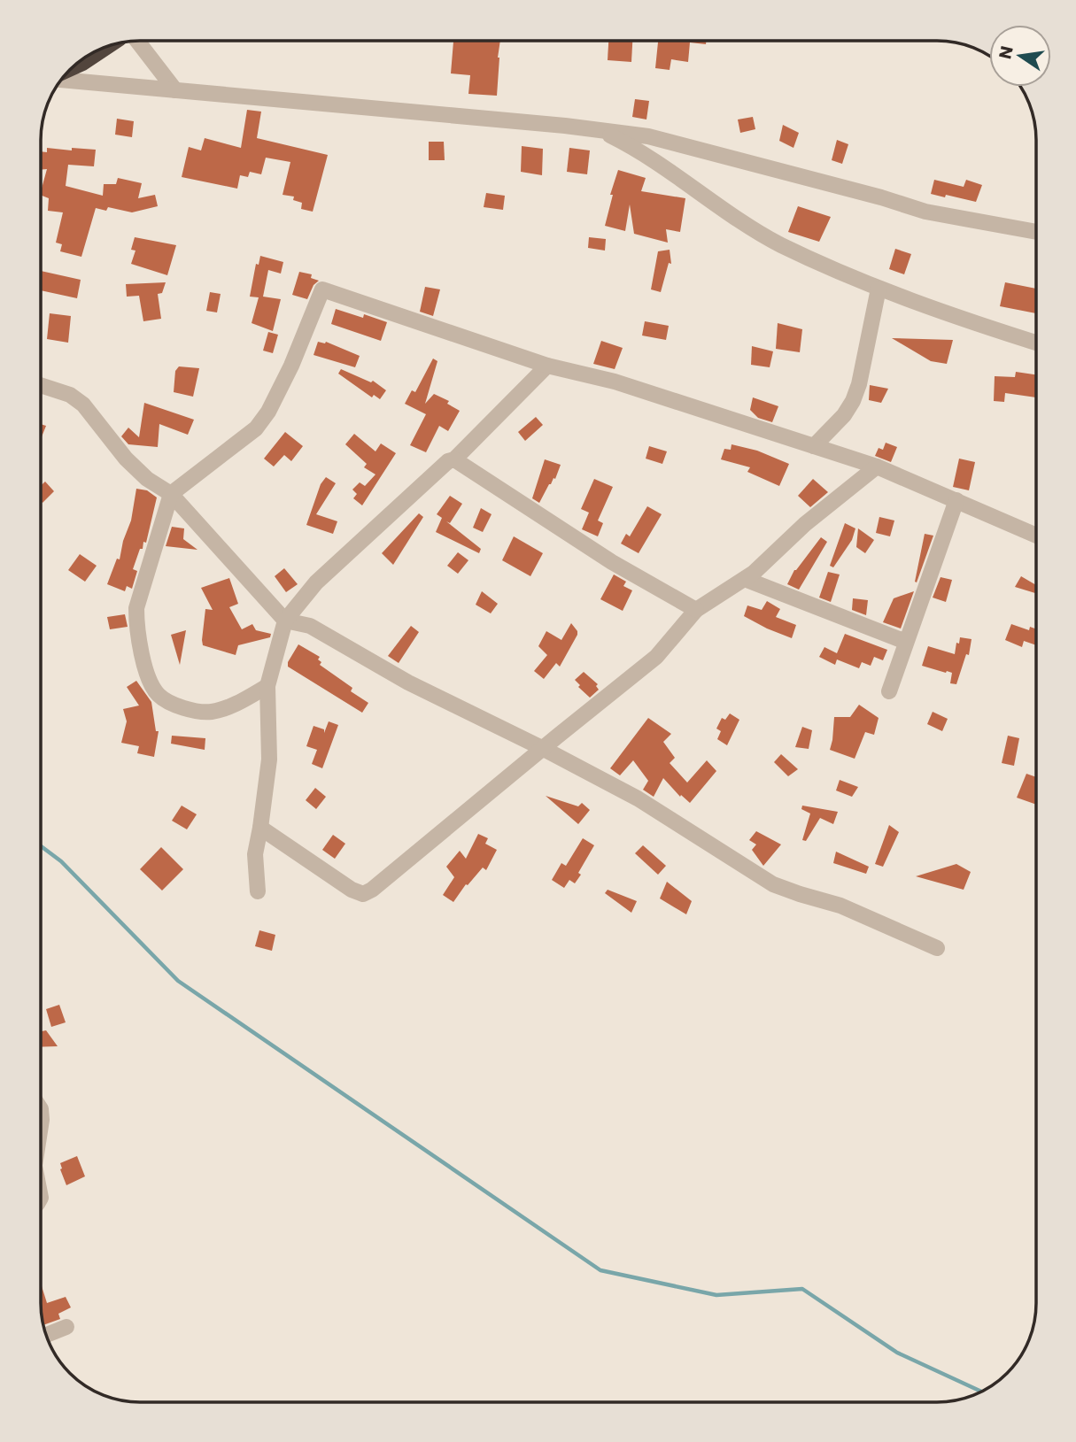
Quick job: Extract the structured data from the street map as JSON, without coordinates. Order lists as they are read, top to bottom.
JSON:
{
  "north": "left"
}
